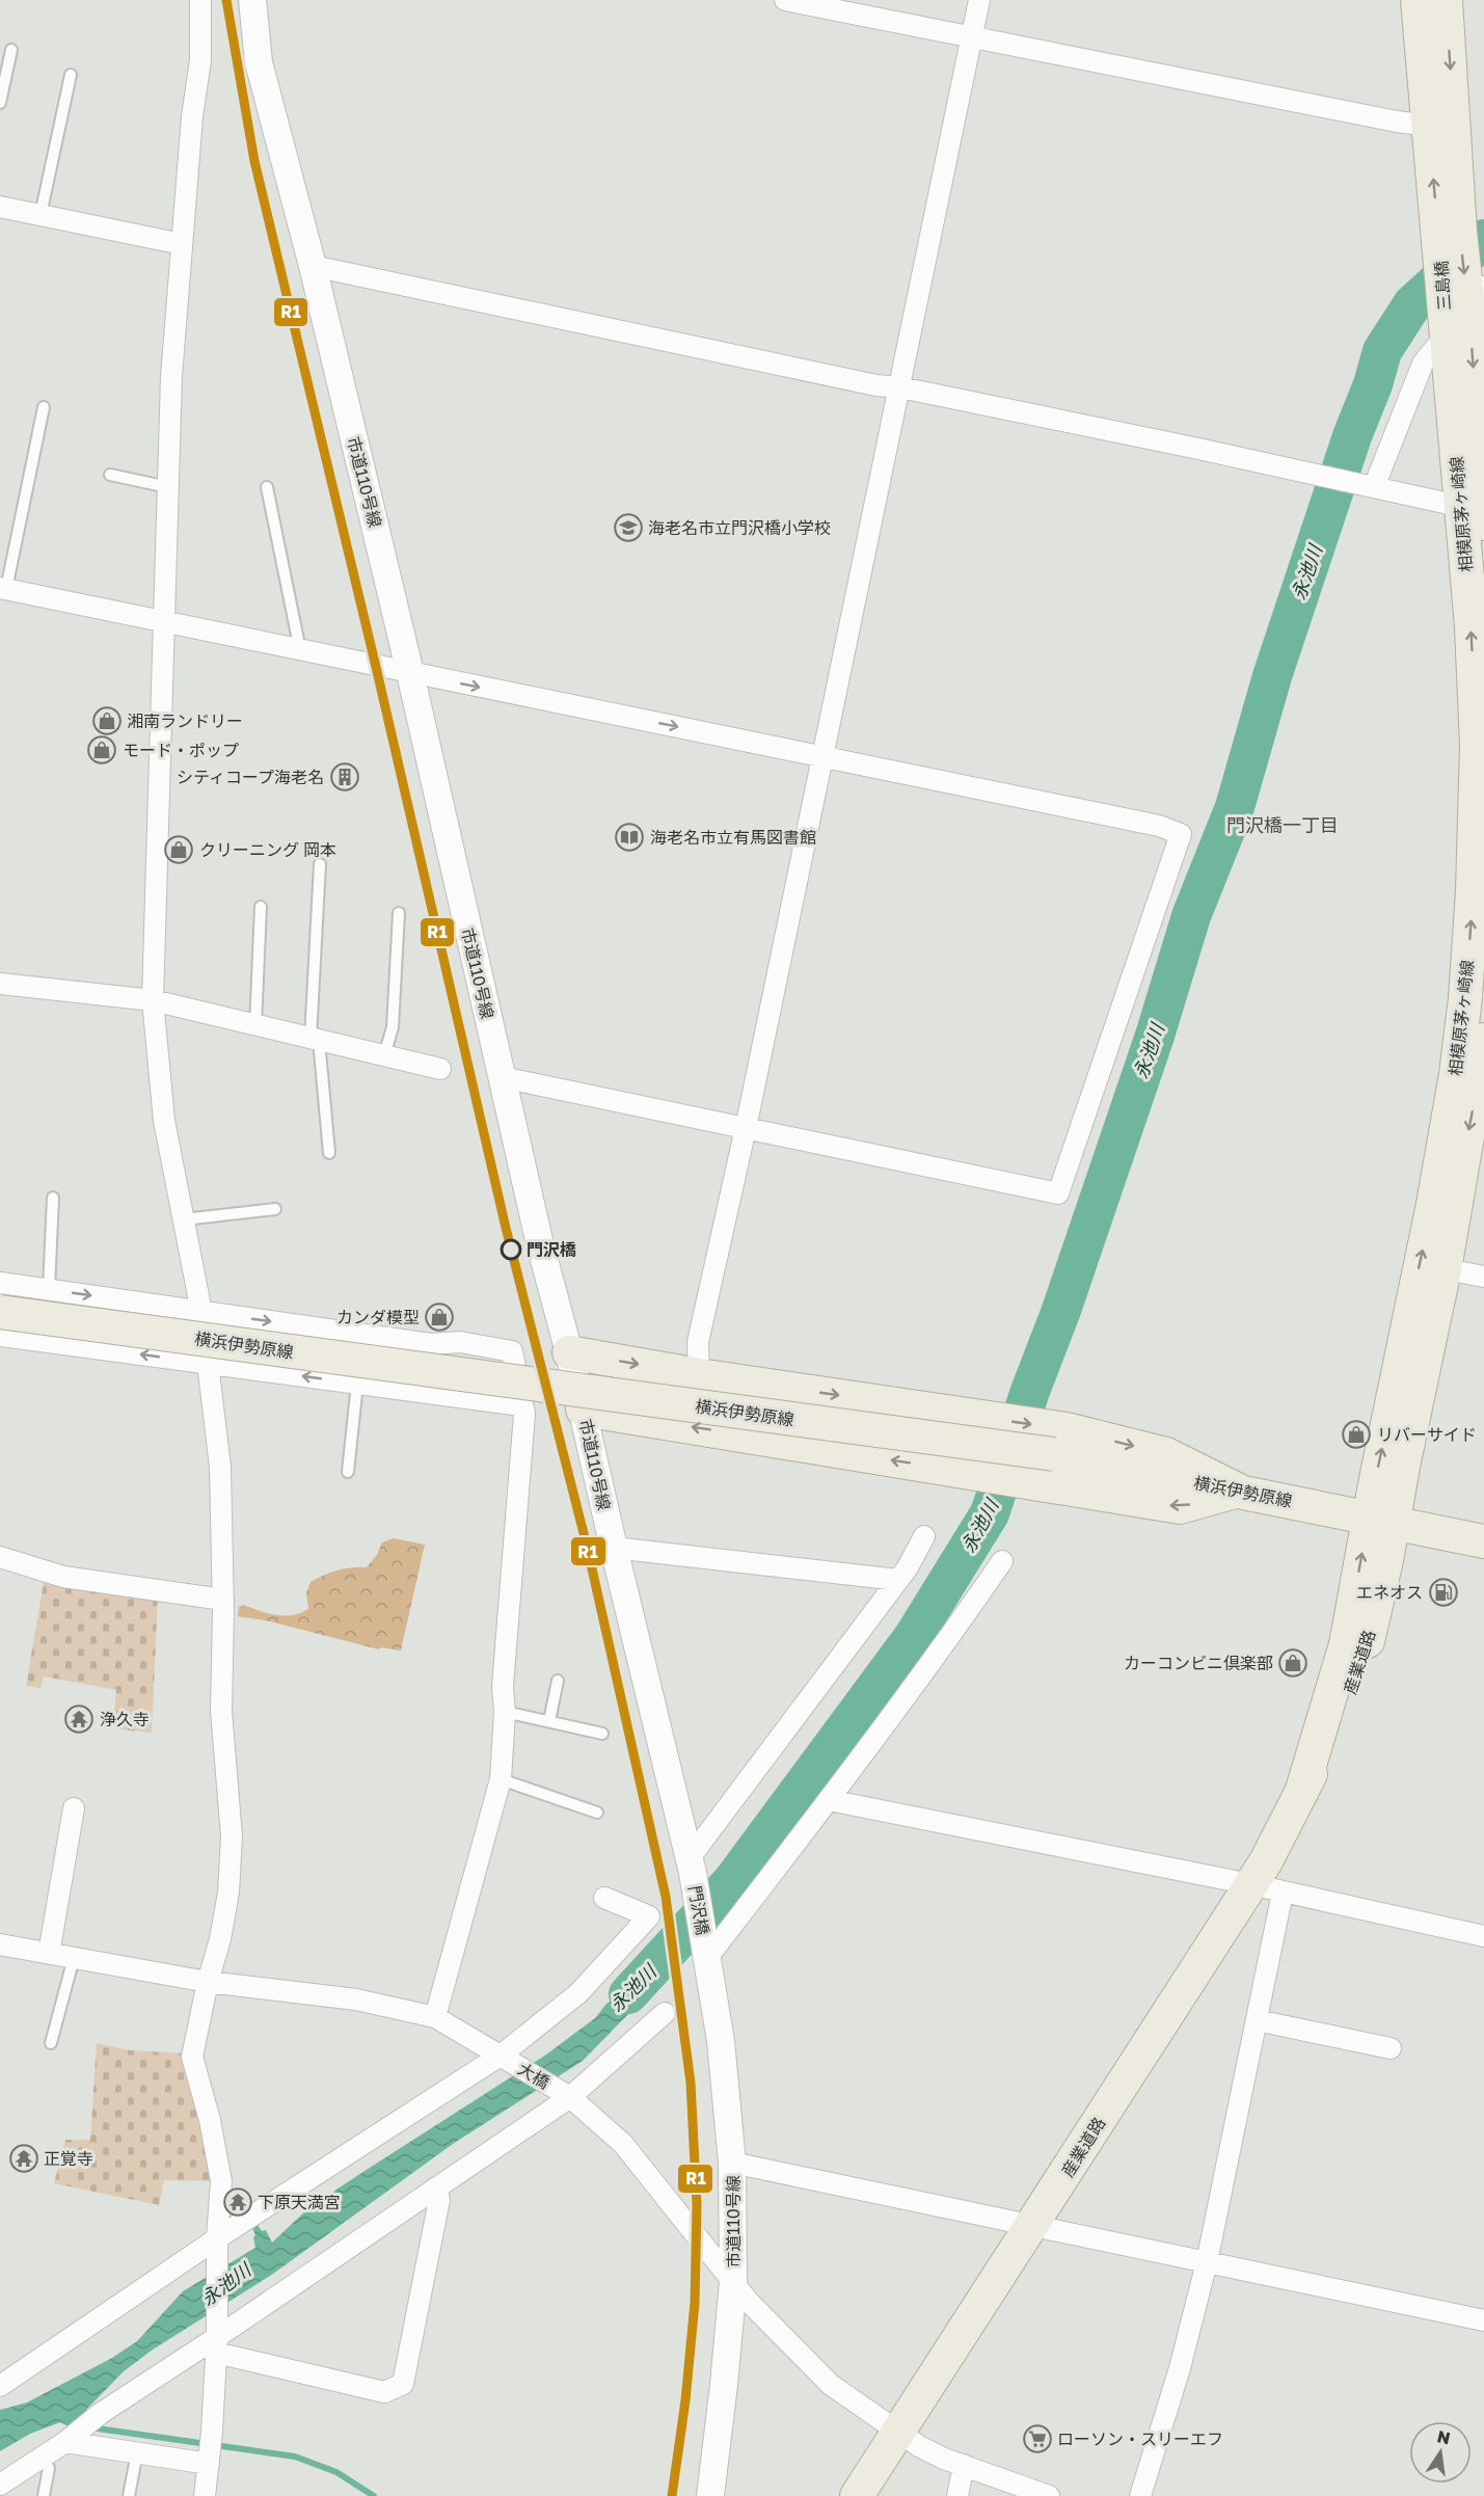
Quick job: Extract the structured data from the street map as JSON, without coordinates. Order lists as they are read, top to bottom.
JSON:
{
  "streets": {
    "main road": [
      "三島橋",
      "相模原茅ヶ崎線",
      "横浜伊勢原線",
      "産業道路"
    ],
    "street": ["市道110号線", "門沢橋", "大橋"]
  },
  "crossings": [
    ["三島橋", "相模原茅ヶ崎線"],
    ["市道110号線", "門沢橋"],
    ["市道110号線", "大橋"],
    ["相模原茅ヶ崎線", "横浜伊勢原線"],
    ["相模原茅ヶ崎線", "産業道路"],
    ["横浜伊勢原線", "産業道路"],
    ["産業道路", "大橋"]
  ],
  "districts": ["門沢橋一丁目"],
  "water": ["永池川"],
  "places": {
    "school or university": ["海老名市立門沢橋小学校"],
    "shop": [
      "湘南ランドリー",
      "モード・ポップ",
      "クリーニング 岡本",
      "カンダ模型",
      "リバーサイド",
      "カーコンビニ倶楽部"
    ],
    "building": ["シティコープ海老名"],
    "library": ["海老名市立有馬図書館"],
    "other": ["門沢橋"],
    "fuel station": ["エネオス"],
    "temple": ["浄久寺", "正覚寺", "下原天満宮"],
    "supermarket": ["ローソン・スリーエフ"]
  },
  "lines": ["transit line R1"],
  "north": "top"
}
